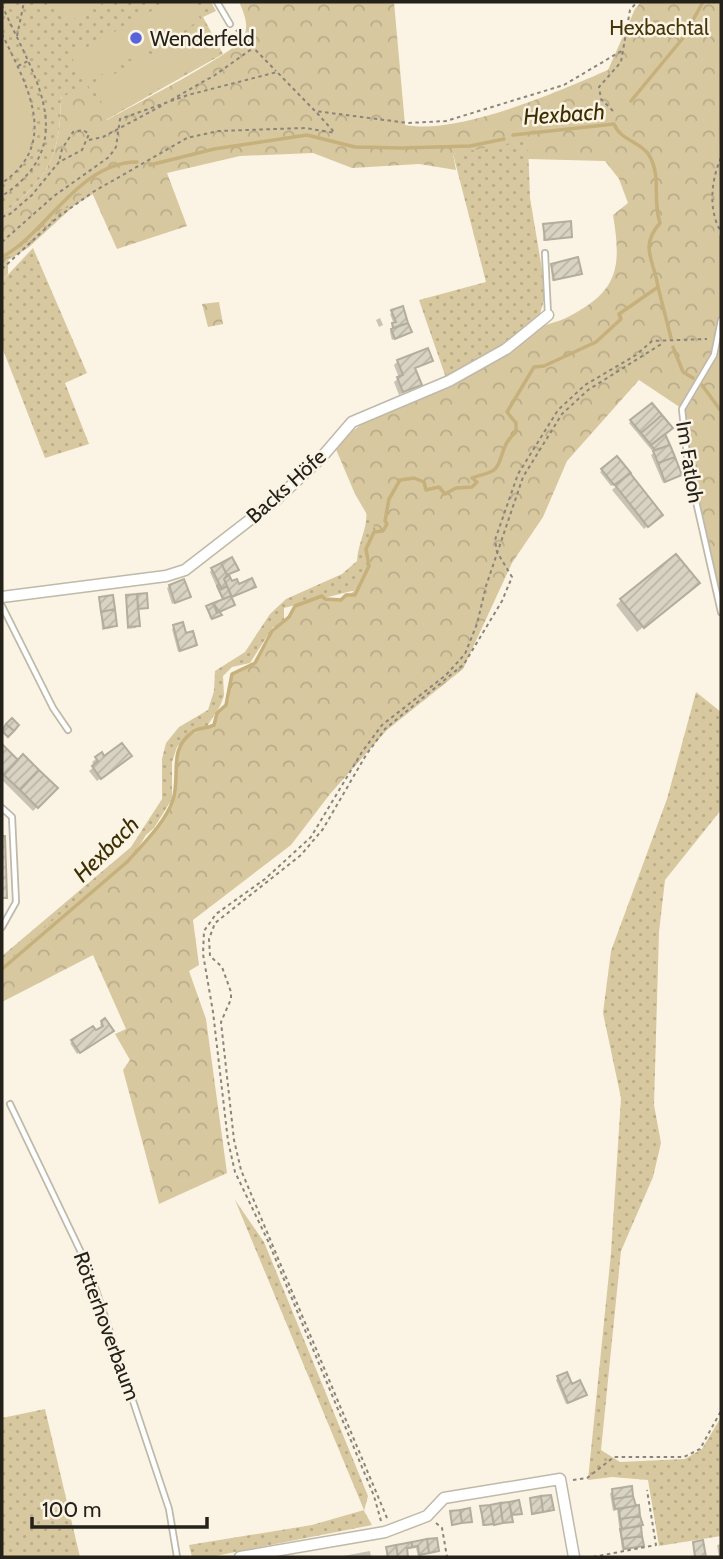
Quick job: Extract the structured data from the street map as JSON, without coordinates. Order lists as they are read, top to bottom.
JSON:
{
  "streets": {
    "street": ["Backs Höfe"],
    "lane": ["Im Fatloh", "Rötterhoverbaum"]
  },
  "water": ["Hexbach"],
  "parks": ["Hexbachtal"],
  "places": ["Wenderfeld"],
  "scale_bar": "100 m"
}
